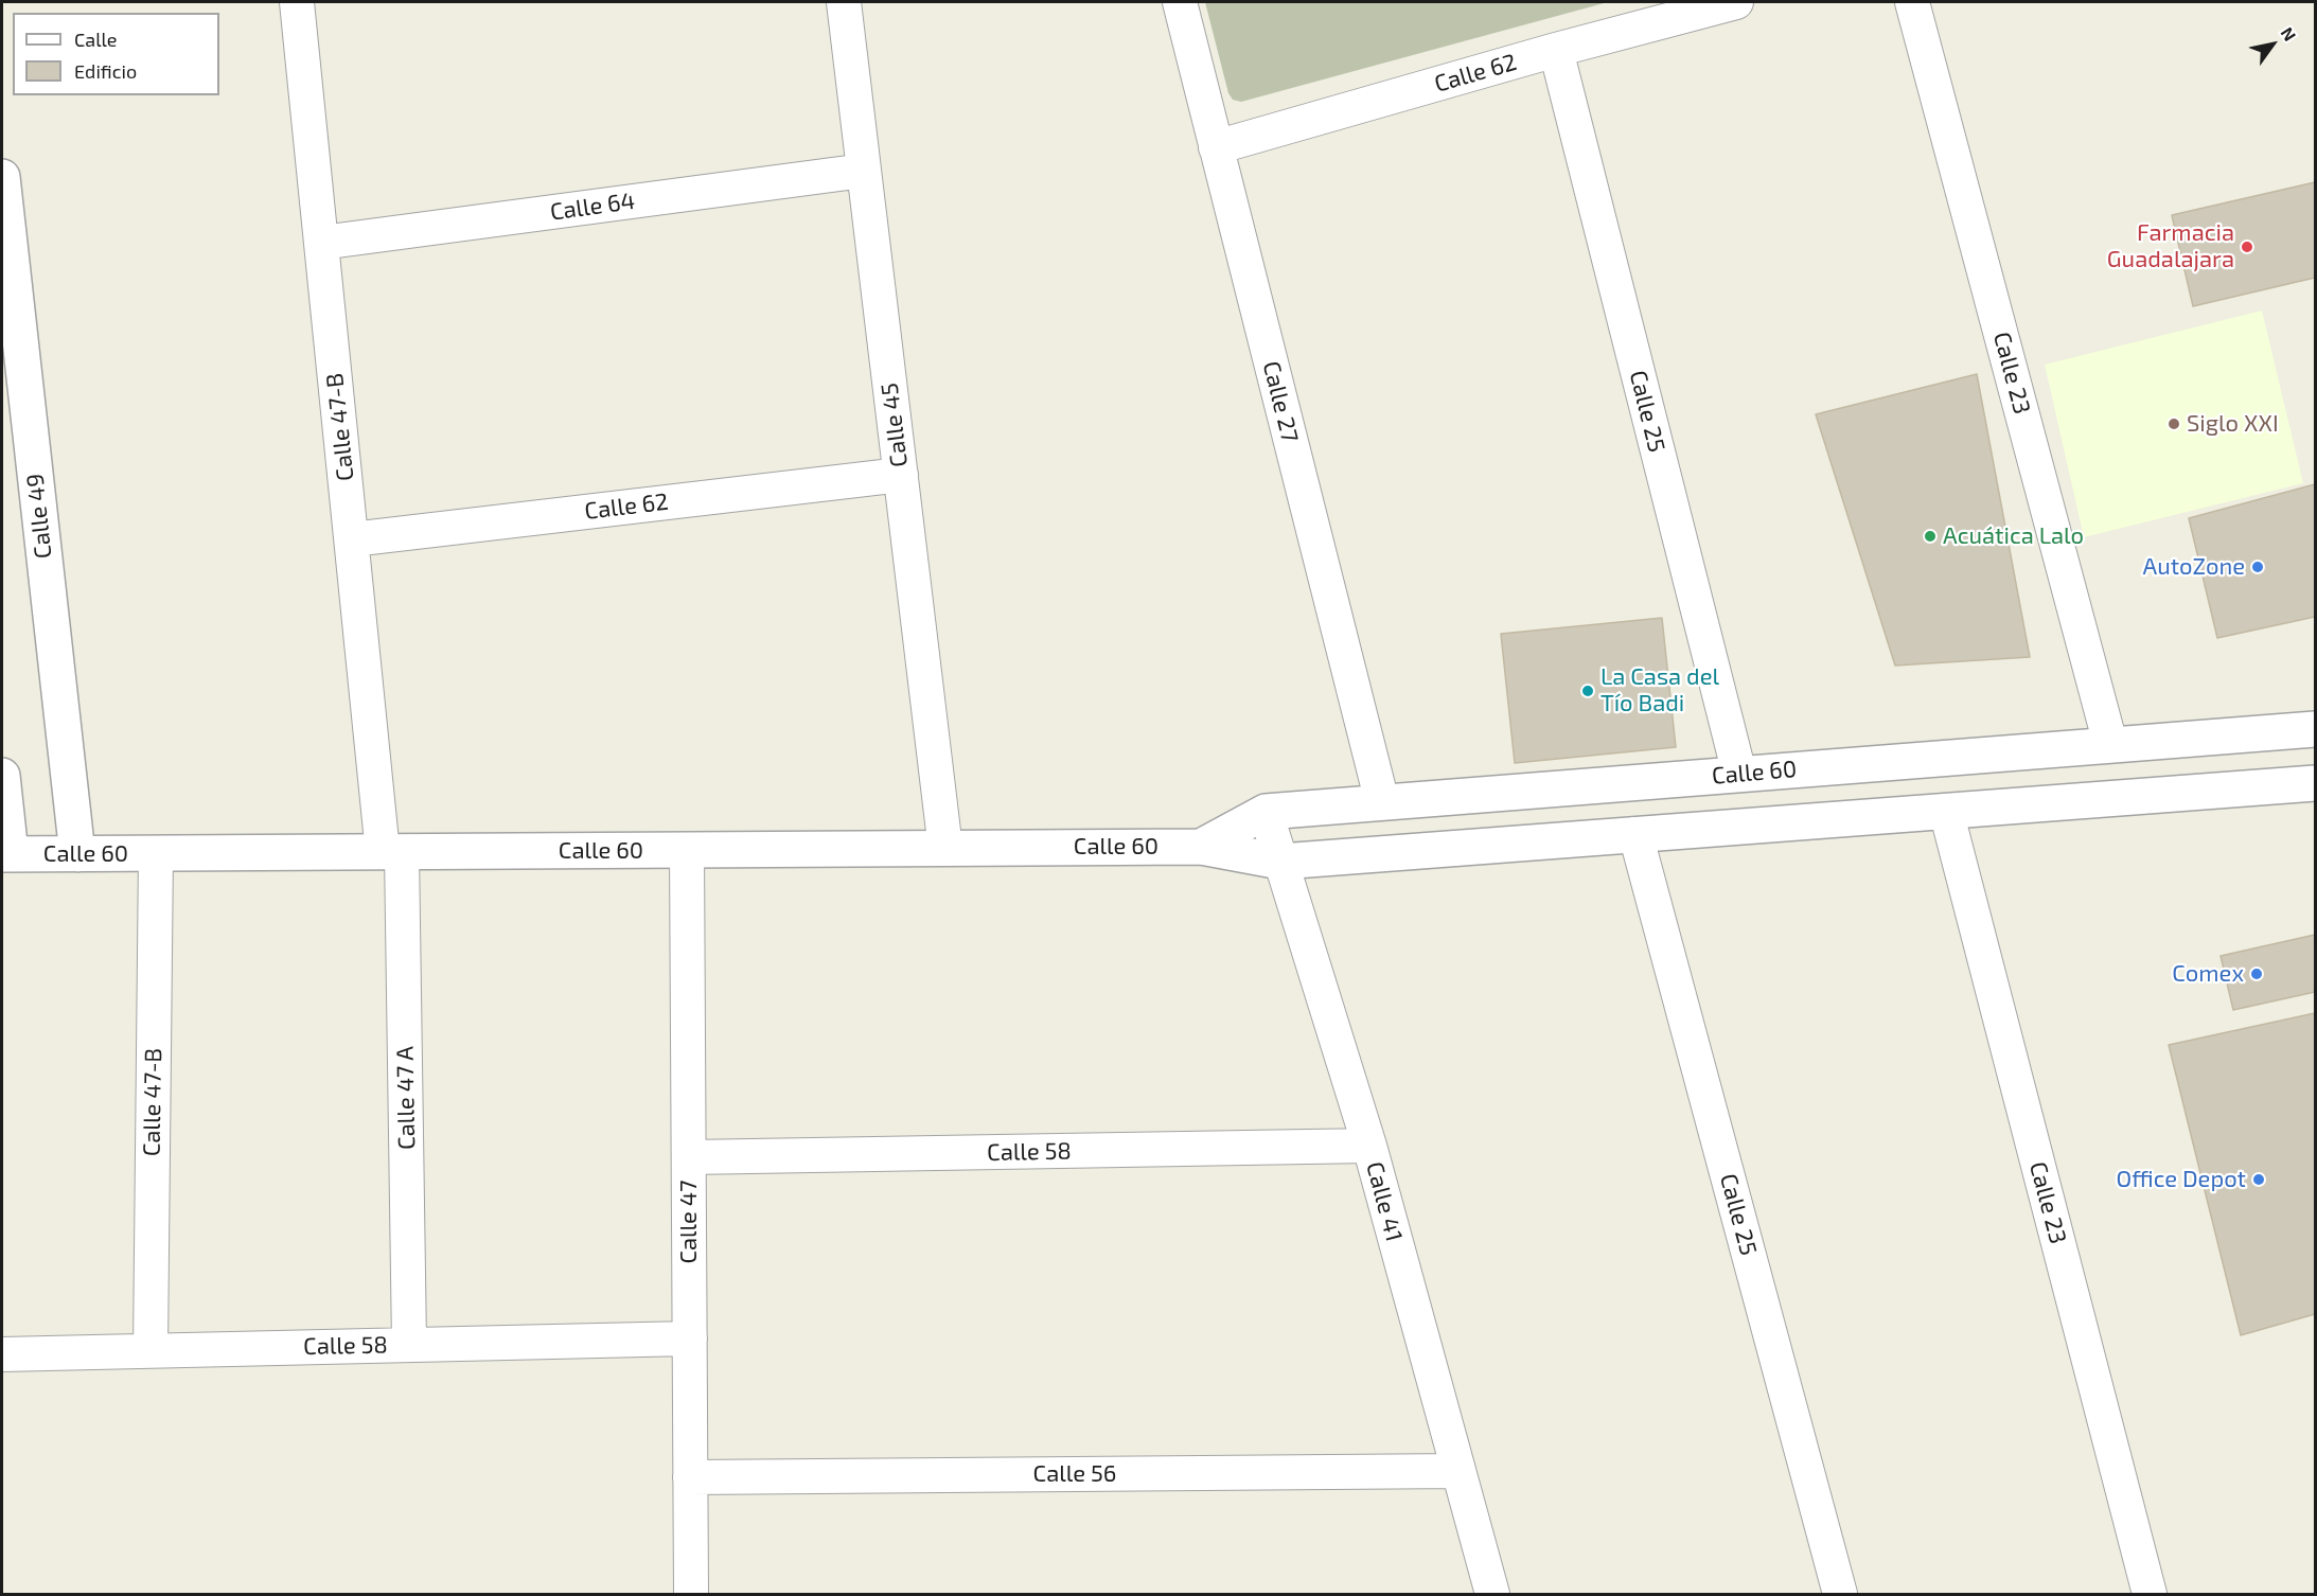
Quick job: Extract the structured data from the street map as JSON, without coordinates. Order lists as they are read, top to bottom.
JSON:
{
  "streets": {
    "street": [
      "Calle 62",
      "Calle 64",
      "Calle 23",
      "Calle 27",
      "Calle 25",
      "Calle 45",
      "Calle 47-B",
      "Calle 49",
      "Calle 60",
      "Calle 47 A",
      "Calle 58",
      "Calle 41",
      "Calle 47",
      "Calle 56"
    ]
  },
  "crossings": [
    ["Calle 62", "Calle 27"],
    ["Calle 62", "Calle 25"],
    ["Calle 62", "Calle 45"],
    ["Calle 62", "Calle 47-B"],
    ["Calle 64", "Calle 45"],
    ["Calle 64", "Calle 47-B"],
    ["Calle 23", "Calle 60"],
    ["Calle 27", "Calle 60"],
    ["Calle 25", "Calle 60"],
    ["Calle 45", "Calle 60"],
    ["Calle 47-B", "Calle 60"],
    ["Calle 47-B", "Calle 47 A"],
    ["Calle 47-B", "Calle 58"],
    ["Calle 49", "Calle 60"],
    ["Calle 60", "Calle 47 A"],
    ["Calle 60", "Calle 41"],
    ["Calle 60", "Calle 47"],
    ["Calle 47 A", "Calle 58"],
    ["Calle 58", "Calle 41"],
    ["Calle 58", "Calle 47"],
    ["Calle 41", "Calle 56"],
    ["Calle 47", "Calle 56"]
  ],
  "places": [
    "Farmacia Guadalajara",
    "Siglo XXI",
    "Acuática Lalo",
    "AutoZone",
    "La Casa del Tío Badi",
    "Comex",
    "Office Depot"
  ],
  "legend": ["Calle", "Edificio"],
  "north": "top right"
}
